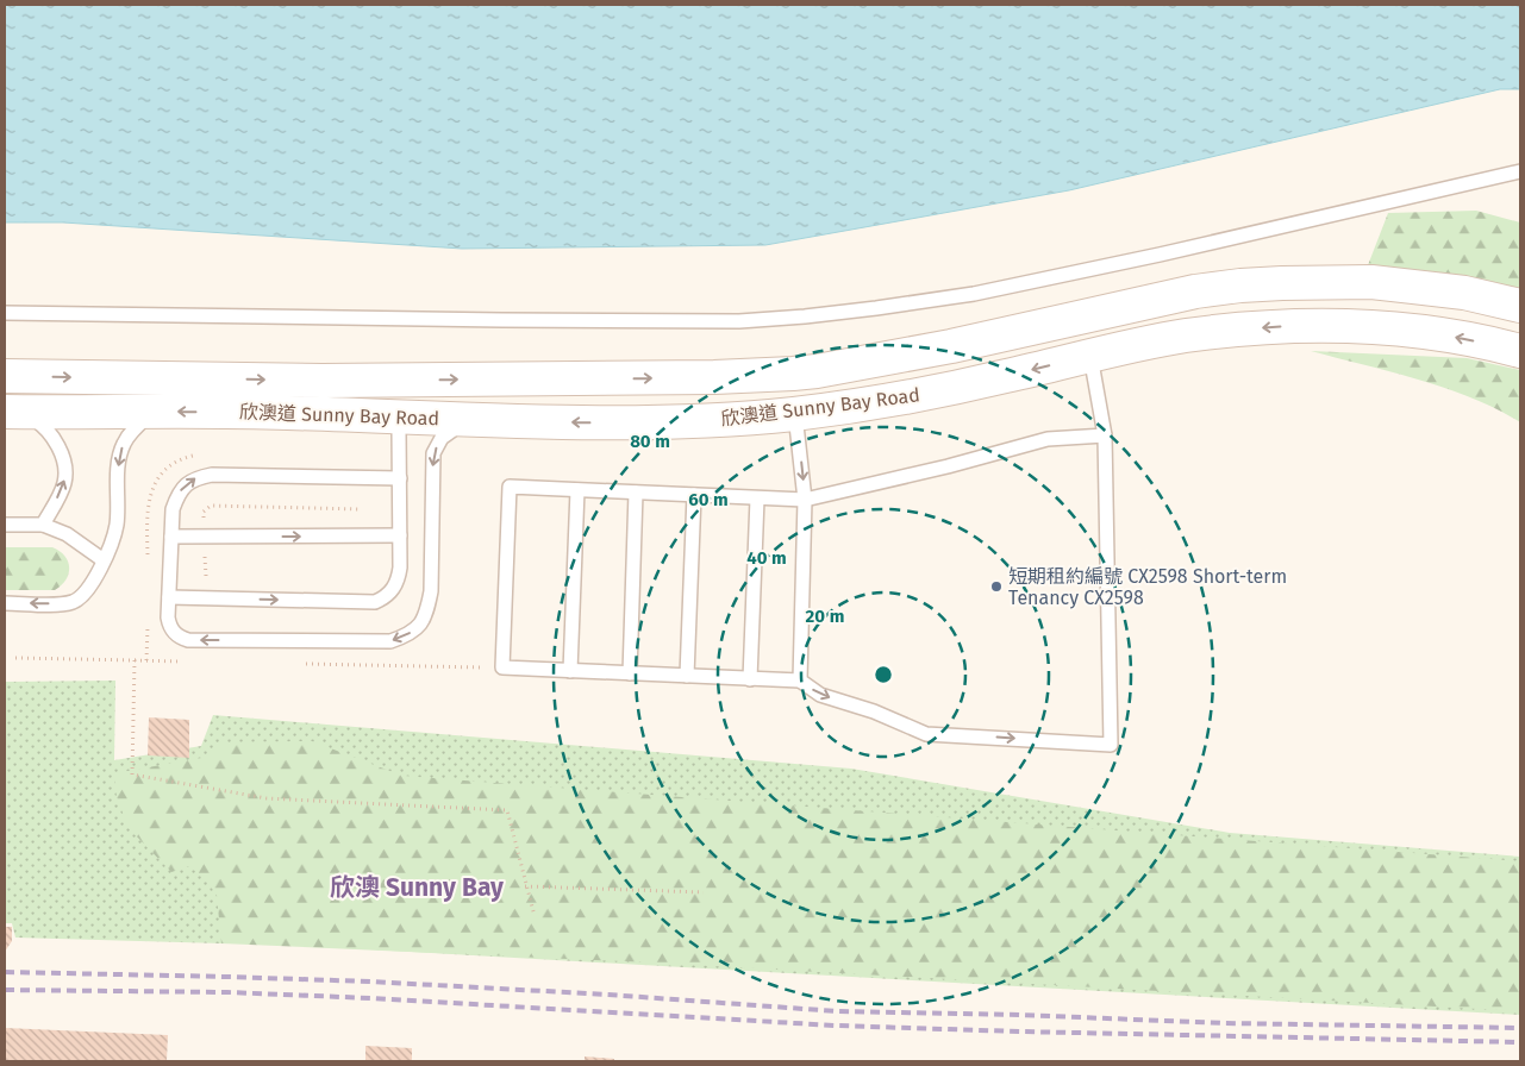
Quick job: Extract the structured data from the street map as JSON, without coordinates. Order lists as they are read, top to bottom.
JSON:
{
  "streets": {
    "main road": ["欣澳道 Sunny Bay Road"]
  },
  "districts": ["欣澳 Sunny Bay"],
  "places": ["短期租約編號 CX2598 Short-term Tenancy CX2598"],
  "rings": [
    "80 m",
    "60 m",
    "40 m",
    "20 m"
  ]
}
